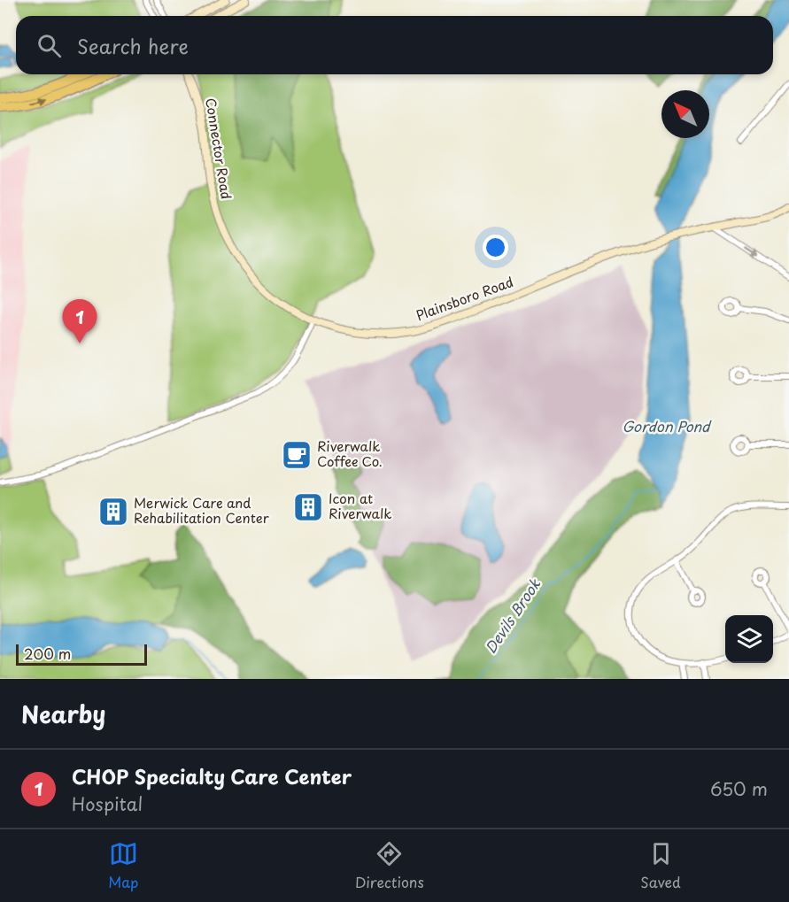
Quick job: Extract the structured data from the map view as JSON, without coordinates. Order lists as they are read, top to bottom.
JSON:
{
  "streets": {
    "street": ["Connector Road", "Plainsboro Road"]
  },
  "crossings": [
    ["Connector Road", "Plainsboro Road"]
  ],
  "water": ["Gordon Pond", "Devils Brook"],
  "places": {
    "cafe": ["Riverwalk Coffee Co."],
    "building": ["Icon at Riverwalk", "Merwick Care and Rehabilitation Center"]
  },
  "scale_bar": "200 m",
  "north": "top left",
  "page": {
    "search": "Search here",
    "pins": "1",
    "scale": "200 m",
    "heading": "Nearby",
    "list": [
      {
        "mark": "1",
        "name": "CHOP Specialty Care Center",
        "note": "Hospital",
        "value": "650 m"
      }
    ],
    "nav": ["Map", "Directions", "Saved"]
  }
}
